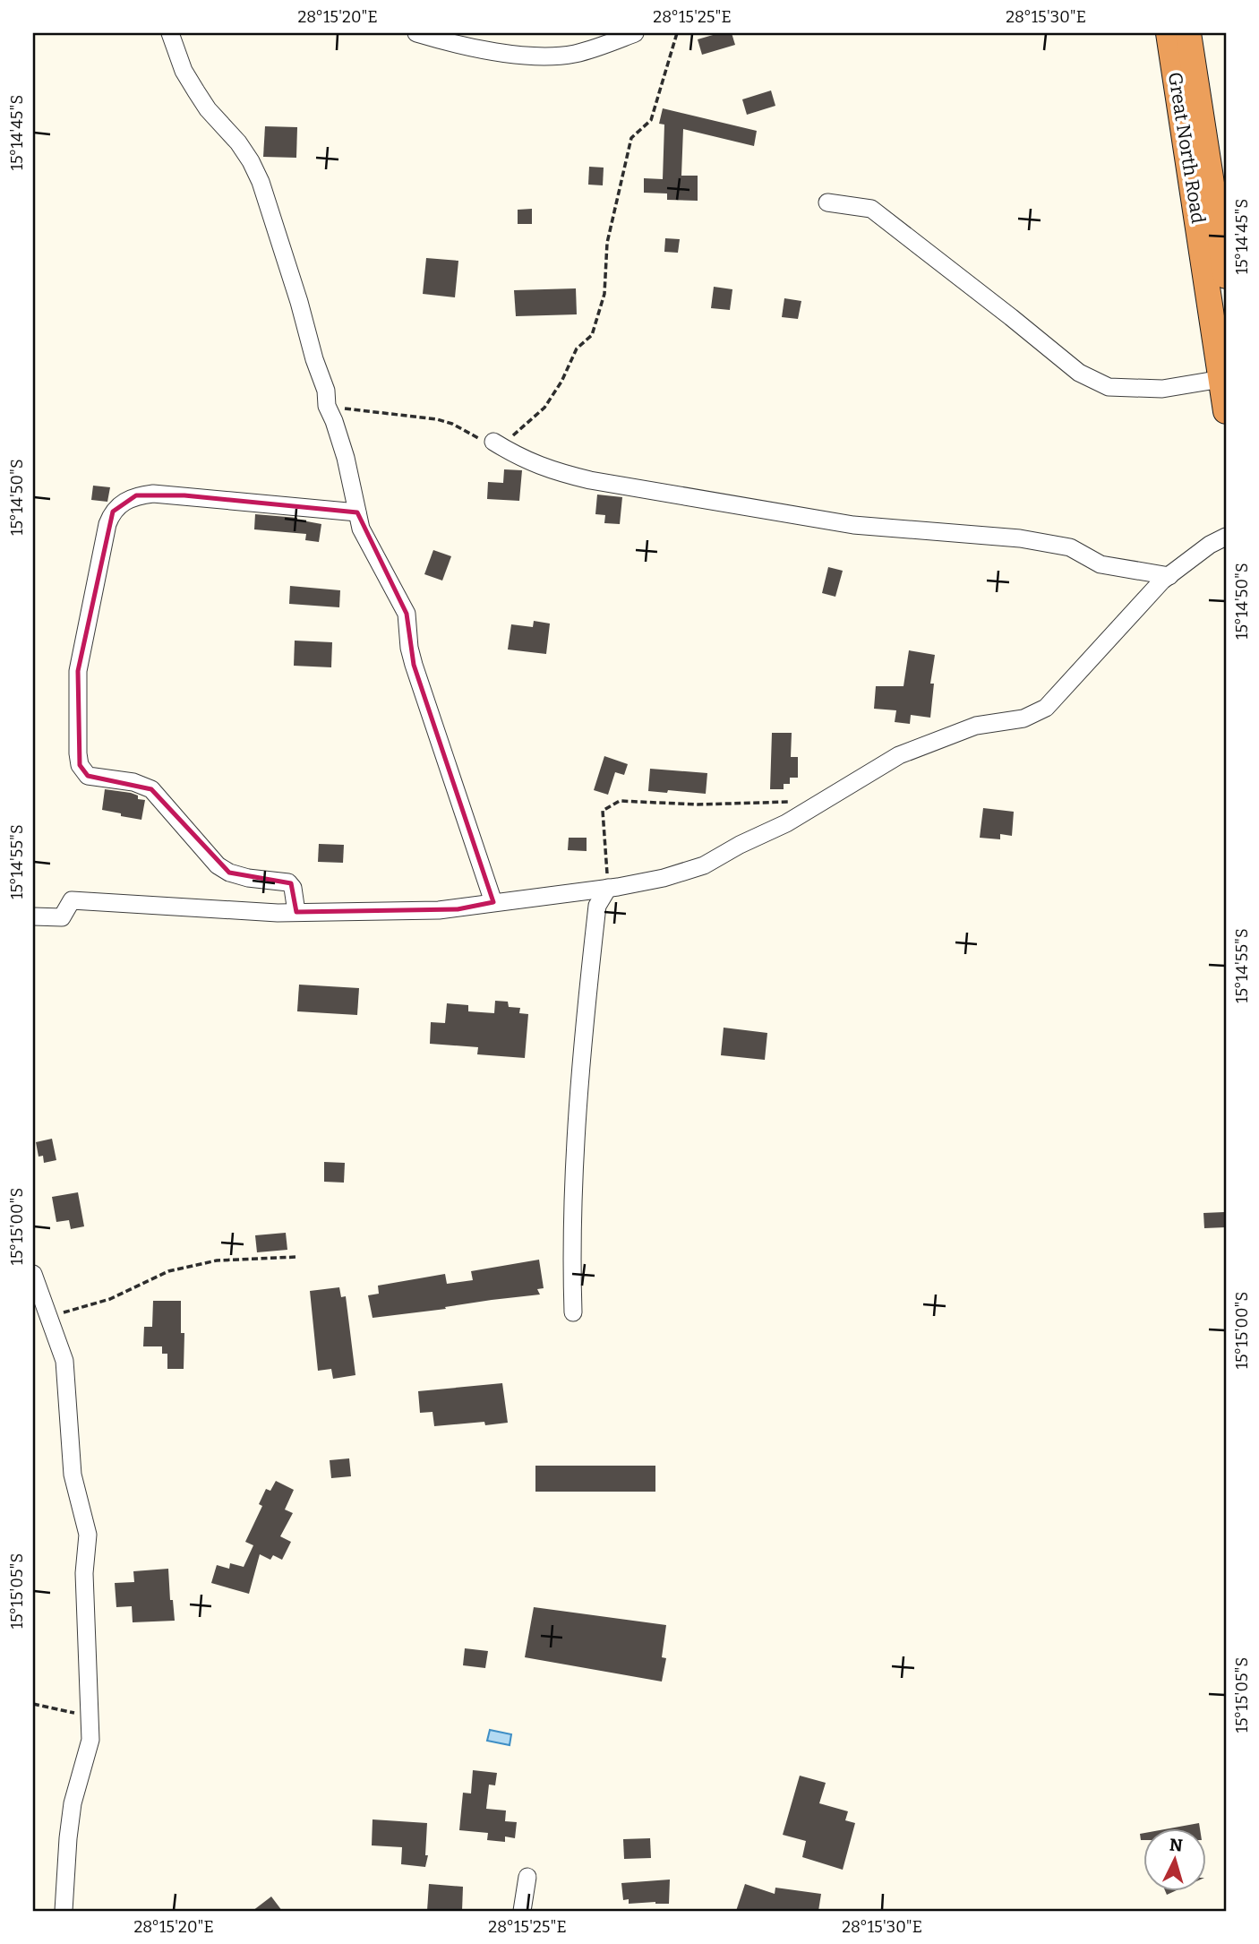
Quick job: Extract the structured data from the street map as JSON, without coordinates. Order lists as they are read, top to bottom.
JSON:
{
  "streets": {
    "highway": ["Great North Road"]
  },
  "north": "top",
  "coordinates": [
    "28°15'20\"E",
    "28°15'25\"E",
    "28°15'30\"E",
    "15°14'45\"S",
    "15°14'50\"S",
    "15°14'55\"S",
    "15°15'00\"S",
    "15°15'05\"S"
  ]
}
